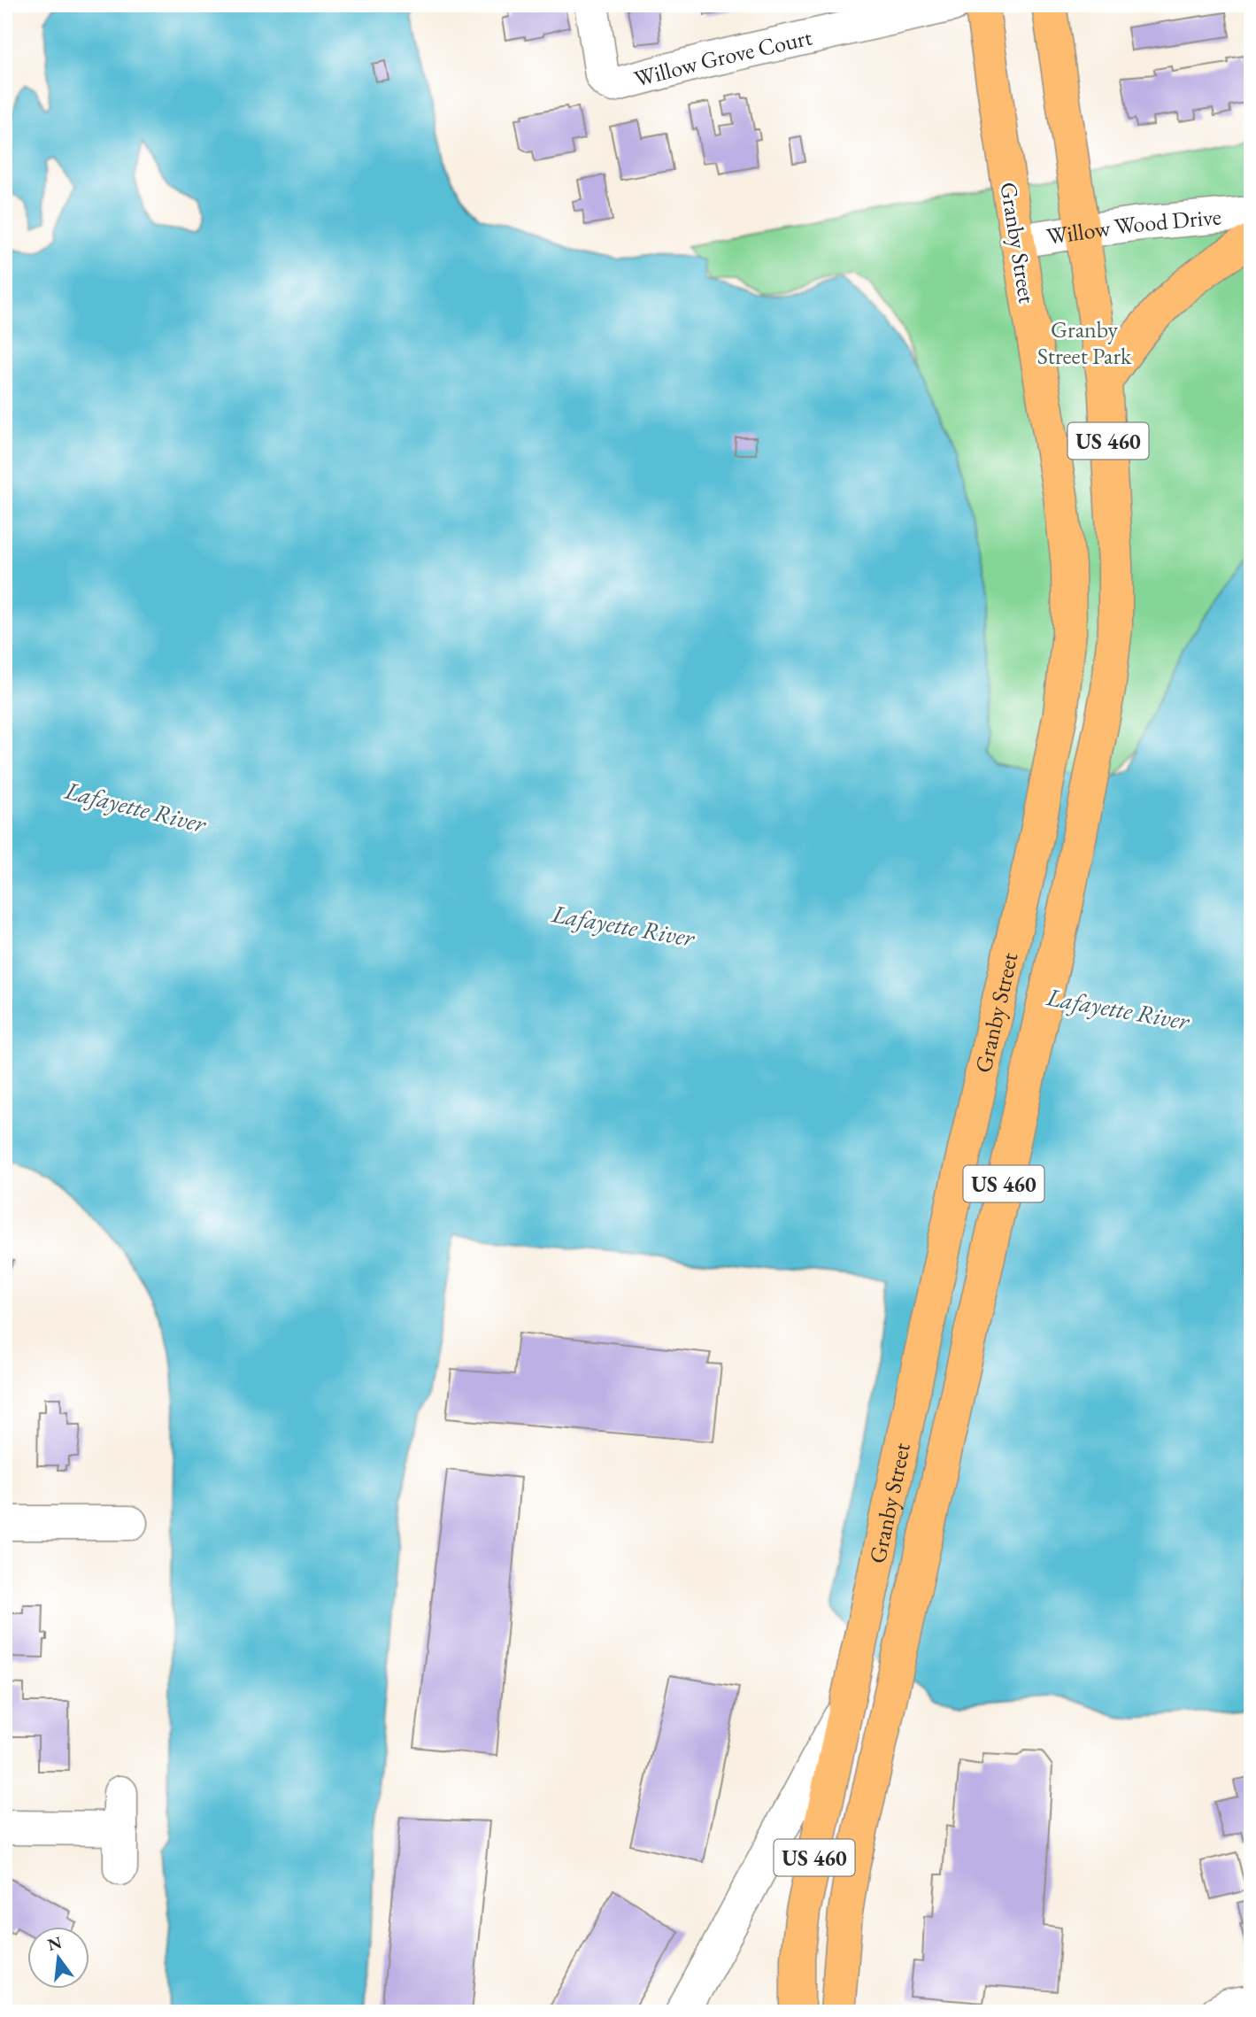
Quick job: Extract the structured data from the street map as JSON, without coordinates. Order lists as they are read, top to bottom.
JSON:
{
  "streets": {
    "main road": ["Granby Street", "US 460"],
    "street": ["Willow Grove Court", "Willow Wood Drive"]
  },
  "crossings": [
    ["Willow Wood Drive", "Granby Street"]
  ],
  "water": ["Lafayette River"],
  "parks": ["Granby Street Park"],
  "north": "top"
}
